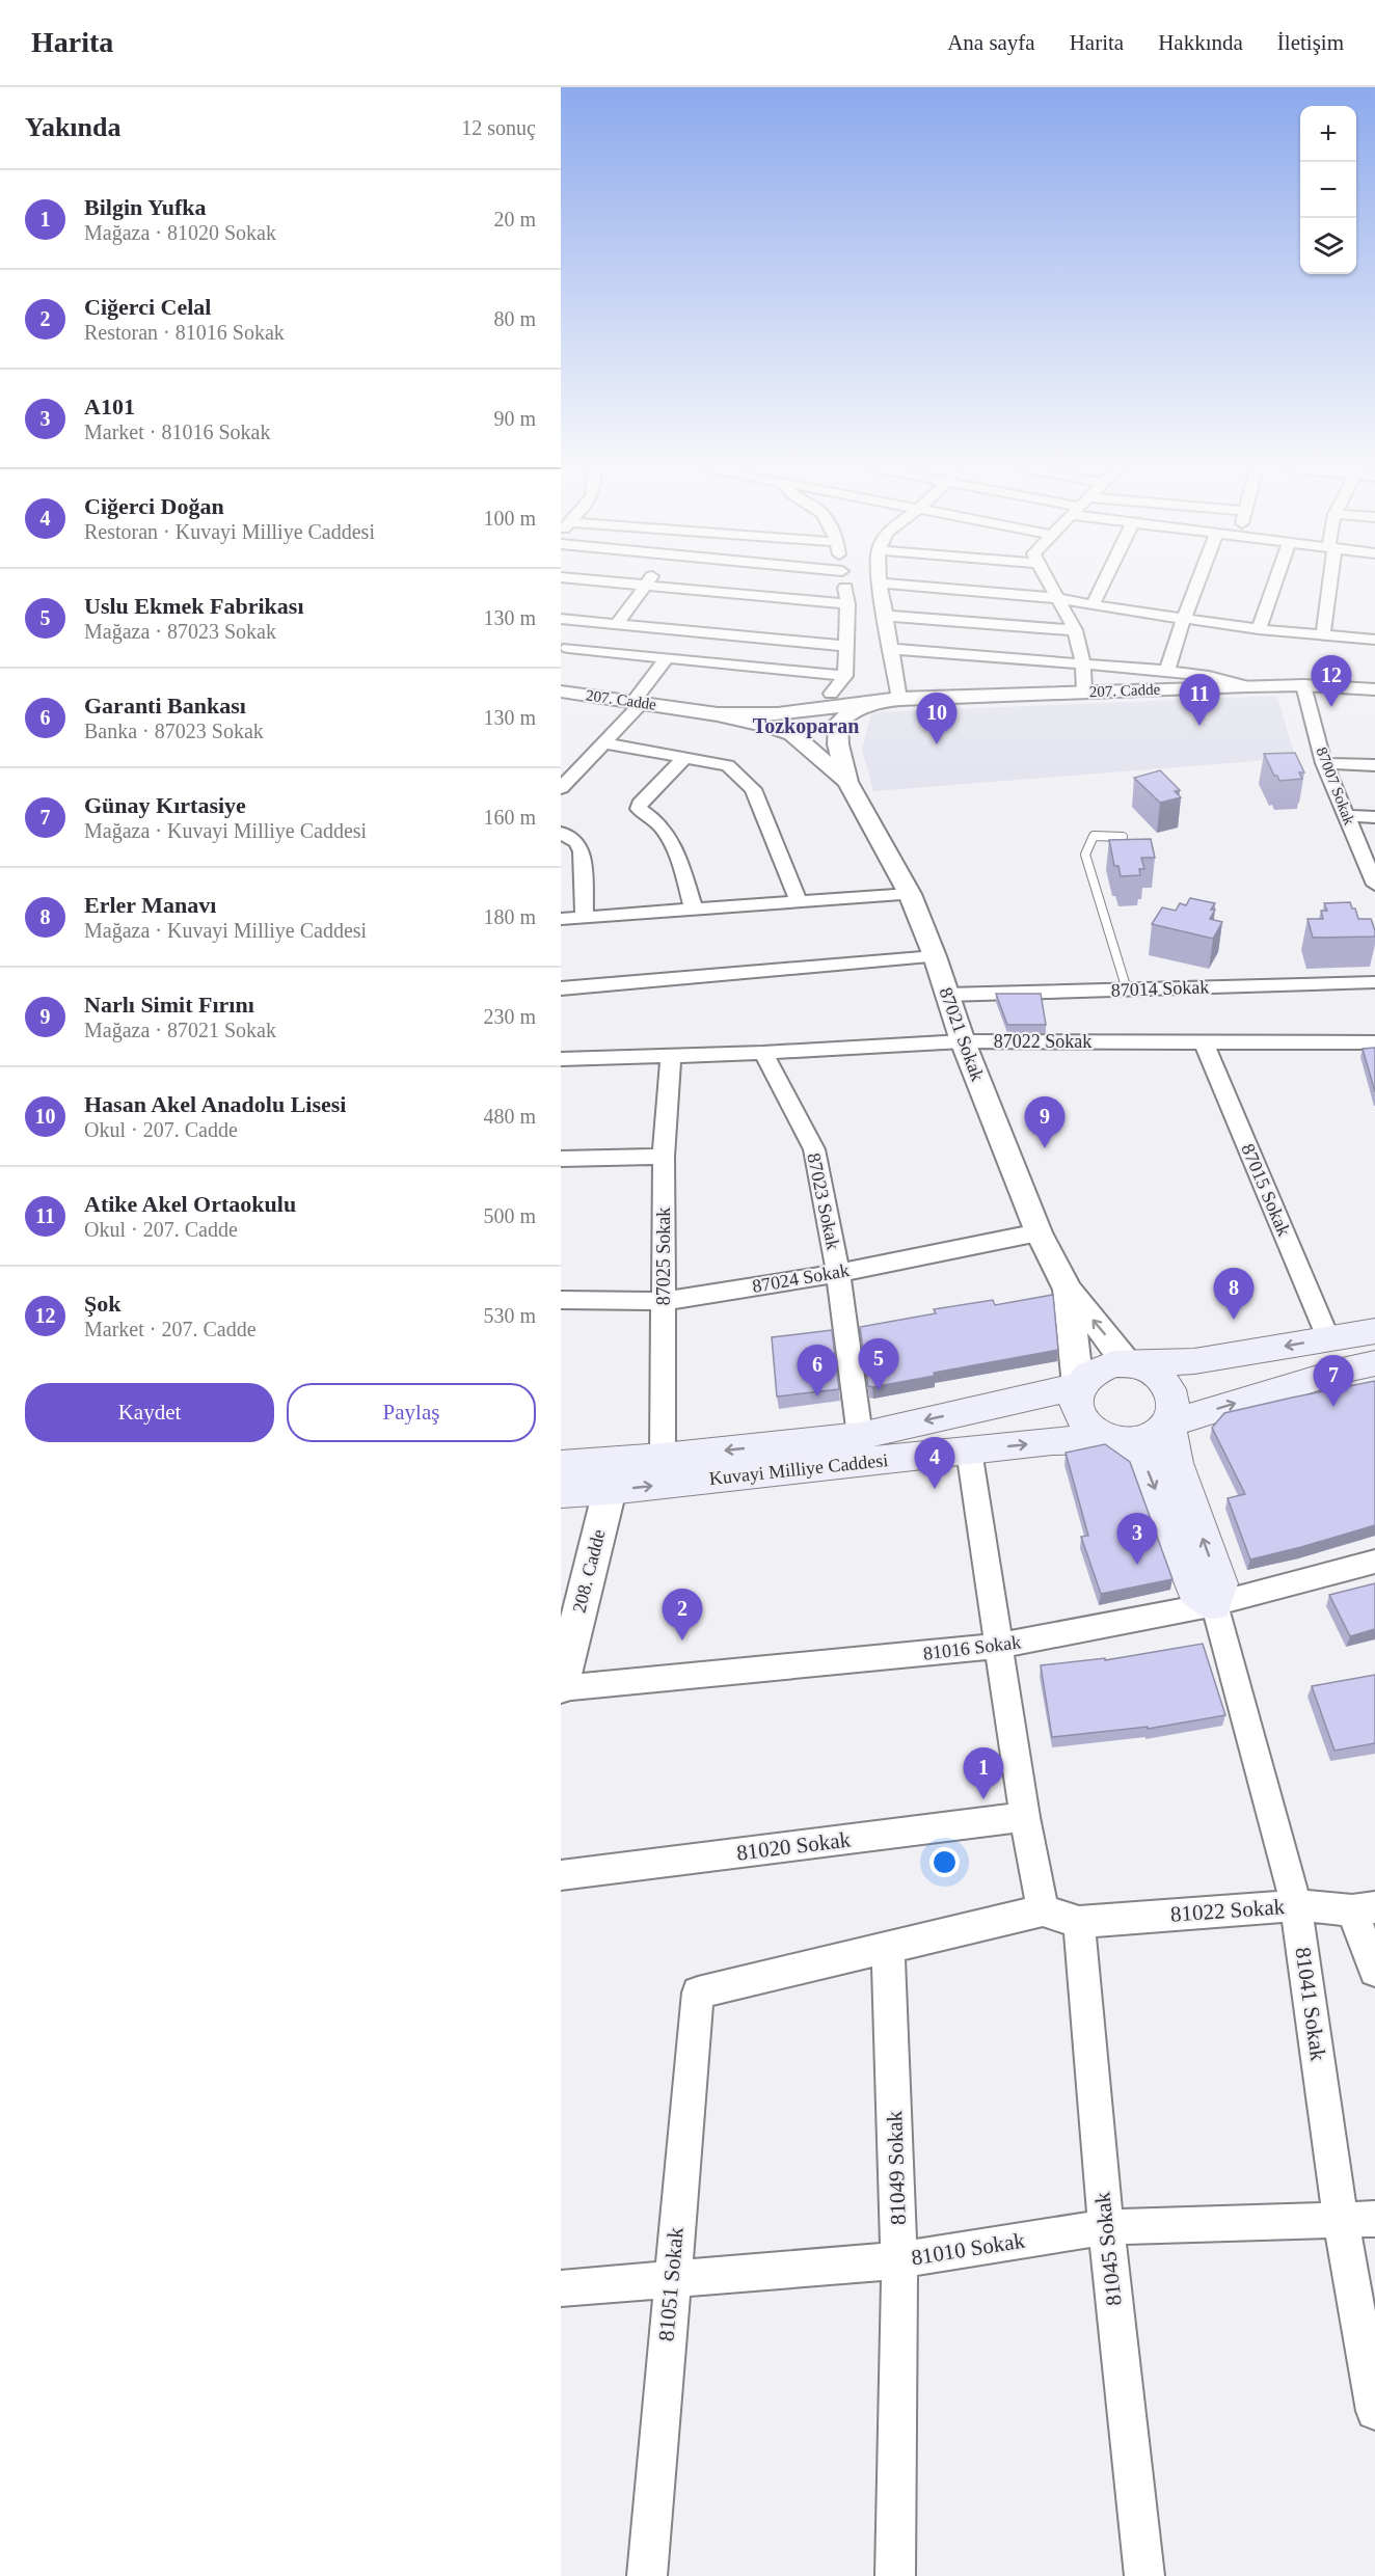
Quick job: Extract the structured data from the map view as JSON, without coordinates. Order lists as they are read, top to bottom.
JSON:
{
  "streets": {
    "main road": ["Kuvayi Milliye Caddesi"],
    "street": [
      "207. Cadde",
      "87007 Sokak",
      "87014 Sokak",
      "87021 Sokak",
      "87022 Sokak",
      "87015 Sokak",
      "87023 Sokak",
      "87025 Sokak",
      "87024 Sokak",
      "208. Cadde",
      "81016 Sokak",
      "81020 Sokak",
      "81022 Sokak",
      "81041 Sokak",
      "81049 Sokak",
      "81010 Sokak",
      "81045 Sokak",
      "81051 Sokak"
    ]
  },
  "crossings": [
    ["207. Cadde", "87007 Sokak"],
    ["87014 Sokak", "87021 Sokak"],
    ["87021 Sokak", "87022 Sokak"],
    ["87021 Sokak", "87024 Sokak"],
    ["87021 Sokak", "Kuvayi Milliye Caddesi"],
    ["87022 Sokak", "87015 Sokak"],
    ["87022 Sokak", "87023 Sokak"],
    ["87022 Sokak", "87025 Sokak"],
    ["87023 Sokak", "87024 Sokak"],
    ["87023 Sokak", "Kuvayi Milliye Caddesi"],
    ["87025 Sokak", "87024 Sokak"],
    ["87025 Sokak", "Kuvayi Milliye Caddesi"],
    ["Kuvayi Milliye Caddesi", "208. Cadde"],
    ["208. Cadde", "81016 Sokak"],
    ["81016 Sokak", "81041 Sokak"],
    ["81022 Sokak", "81041 Sokak"],
    ["81022 Sokak", "81045 Sokak"],
    ["81041 Sokak", "81010 Sokak"],
    ["81049 Sokak", "81010 Sokak"],
    ["81049 Sokak", "81051 Sokak"],
    ["81010 Sokak", "81045 Sokak"],
    ["81010 Sokak", "81051 Sokak"]
  ],
  "districts": ["Tozkoparan"],
  "page": {
    "header": "Harita",
    "nav": [
      "Ana sayfa",
      "Harita",
      "Hakkında",
      "İletişim"
    ],
    "heading": ["Yakında", "12 sonuç"],
    "map_buttons": ["+", "−"],
    "list": [
      {
        "mark": "1",
        "name": "Bilgin Yufka",
        "note": "Mağaza · 81020 Sokak",
        "value": "20 m"
      },
      {
        "mark": "2",
        "name": "Ciğerci Celal",
        "note": "Restoran · 81016 Sokak",
        "value": "80 m"
      },
      {
        "mark": "3",
        "name": "A101",
        "note": "Market · 81016 Sokak",
        "value": "90 m"
      },
      {
        "mark": "4",
        "name": "Ciğerci Doğan",
        "note": "Restoran · Kuvayi Milliye Caddesi",
        "value": "100 m"
      },
      {
        "mark": "5",
        "name": "Uslu Ekmek Fabrikası",
        "note": "Mağaza · 87023 Sokak",
        "value": "130 m"
      },
      {
        "mark": "6",
        "name": "Garanti Bankası",
        "note": "Banka · 87023 Sokak",
        "value": "130 m"
      },
      {
        "mark": "7",
        "name": "Günay Kırtasiye",
        "note": "Mağaza · Kuvayi Milliye Caddesi",
        "value": "160 m"
      },
      {
        "mark": "8",
        "name": "Erler Manavı",
        "note": "Mağaza · Kuvayi Milliye Caddesi",
        "value": "180 m"
      },
      {
        "mark": "9",
        "name": "Narlı Simit Fırını",
        "note": "Mağaza · 87021 Sokak",
        "value": "230 m"
      },
      {
        "mark": "10",
        "name": "Hasan Akel Anadolu Lisesi",
        "note": "Okul · 207. Cadde",
        "value": "480 m"
      },
      {
        "mark": "11",
        "name": "Atike Akel Ortaokulu",
        "note": "Okul · 207. Cadde",
        "value": "500 m"
      },
      {
        "mark": "12",
        "name": "Şok",
        "note": "Market · 207. Cadde",
        "value": "530 m"
      }
    ],
    "pins": [
      "12",
      "11",
      "10",
      "9",
      "8",
      "5",
      "6",
      "7",
      "4",
      "3",
      "2",
      "1"
    ],
    "buttons": ["Kaydet", "Paylaş"]
  }
}
